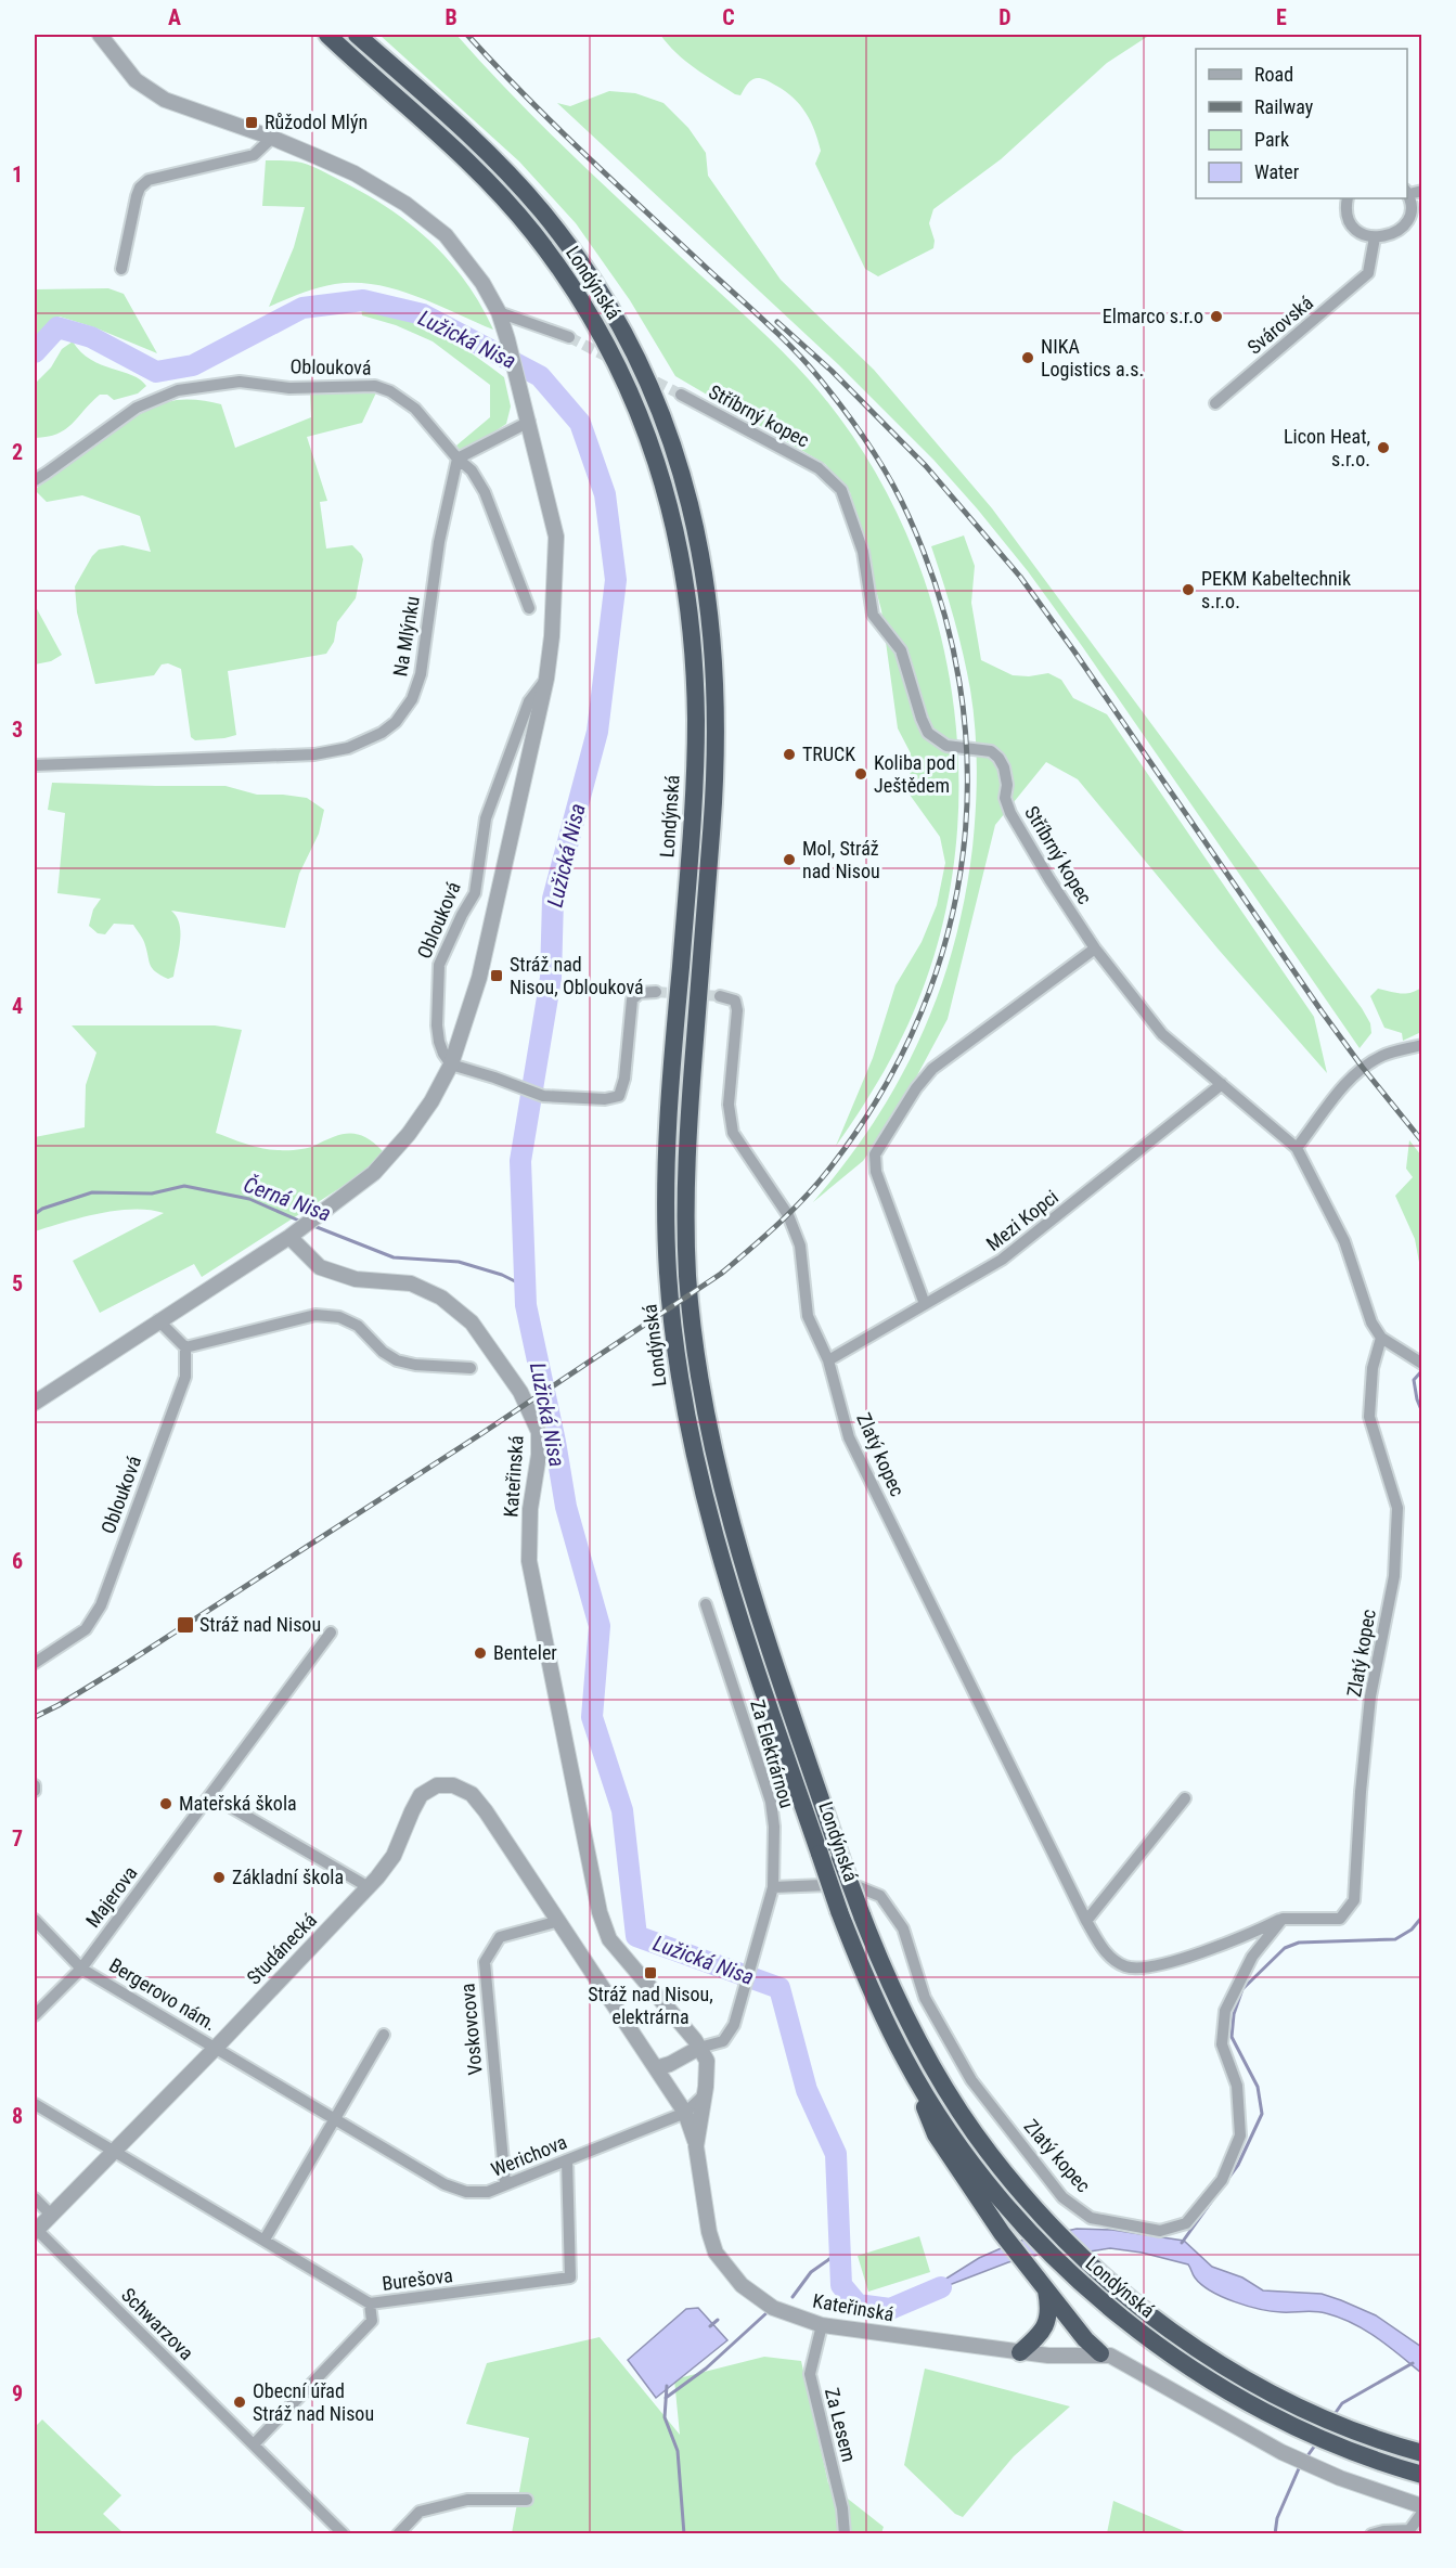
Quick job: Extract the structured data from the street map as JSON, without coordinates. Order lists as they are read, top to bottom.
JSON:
{
  "streets": {
    "highway": ["Londýnská"],
    "street": [
      "Svárovská",
      "Oblouková",
      "Stříbrný kopec",
      "Na Mlýnku",
      "Mezi Kopci",
      "Zlatý kopec",
      "Kateřinská",
      "Za Elektrárnou",
      "Majerova",
      "Studánecká",
      "Bergerovo nám.",
      "Voskovcova",
      "Werichova",
      "Burešova",
      "Schwarzova",
      "Za Lesem"
    ]
  },
  "crossings": [
    ["Oblouková", "Na Mlýnku"],
    ["Stříbrný kopec", "Mezi Kopci"],
    ["Stříbrný kopec", "Zlatý kopec"],
    ["Mezi Kopci", "Zlatý kopec"],
    ["Zlatý kopec", "Za Elektrárnou"],
    ["Kateřinská", "Za Elektrárnou"],
    ["Kateřinská", "Studánecká"],
    ["Kateřinská", "Werichova"],
    ["Kateřinská", "Za Lesem"],
    ["Majerova", "Bergerovo nám."],
    ["Studánecká", "Bergerovo nám."],
    ["Studánecká", "Voskovcova"],
    ["Studánecká", "Werichova"],
    ["Studánecká", "Burešova"],
    ["Studánecká", "Schwarzova"],
    ["Bergerovo nám.", "Werichova"],
    ["Voskovcova", "Werichova"],
    ["Werichova", "Burešova"]
  ],
  "water": ["Lužická Nisa", "Černá Nisa"],
  "places": {
    "transit": [
      "Růžodol Mlýn",
      "Stráž nad Nisou, Oblouková",
      "Stráž nad Nisou",
      "Stráž nad Nisou, elektrárna"
    ],
    "other": [
      "Elmarco s.r.o",
      "NIKA Logistics a.s.",
      "Licon Heat, s.r.o.",
      "PEKM Kabeltechnik s.r.o.",
      "TRUCK",
      "Koliba pod Ještědem",
      "Mol, Stráž nad Nisou",
      "Benteler",
      "Mateřská škola",
      "Základní škola",
      "Obecní úřad Stráž nad Nisou"
    ]
  },
  "legend": [
    "Road",
    "Railway",
    "Park",
    "Water"
  ],
  "grid": {
    "columns": [
      "A",
      "B",
      "C",
      "D",
      "E"
    ],
    "rows": [
      "1",
      "2",
      "3",
      "4",
      "5",
      "6",
      "7",
      "8",
      "9"
    ]
  }
}
